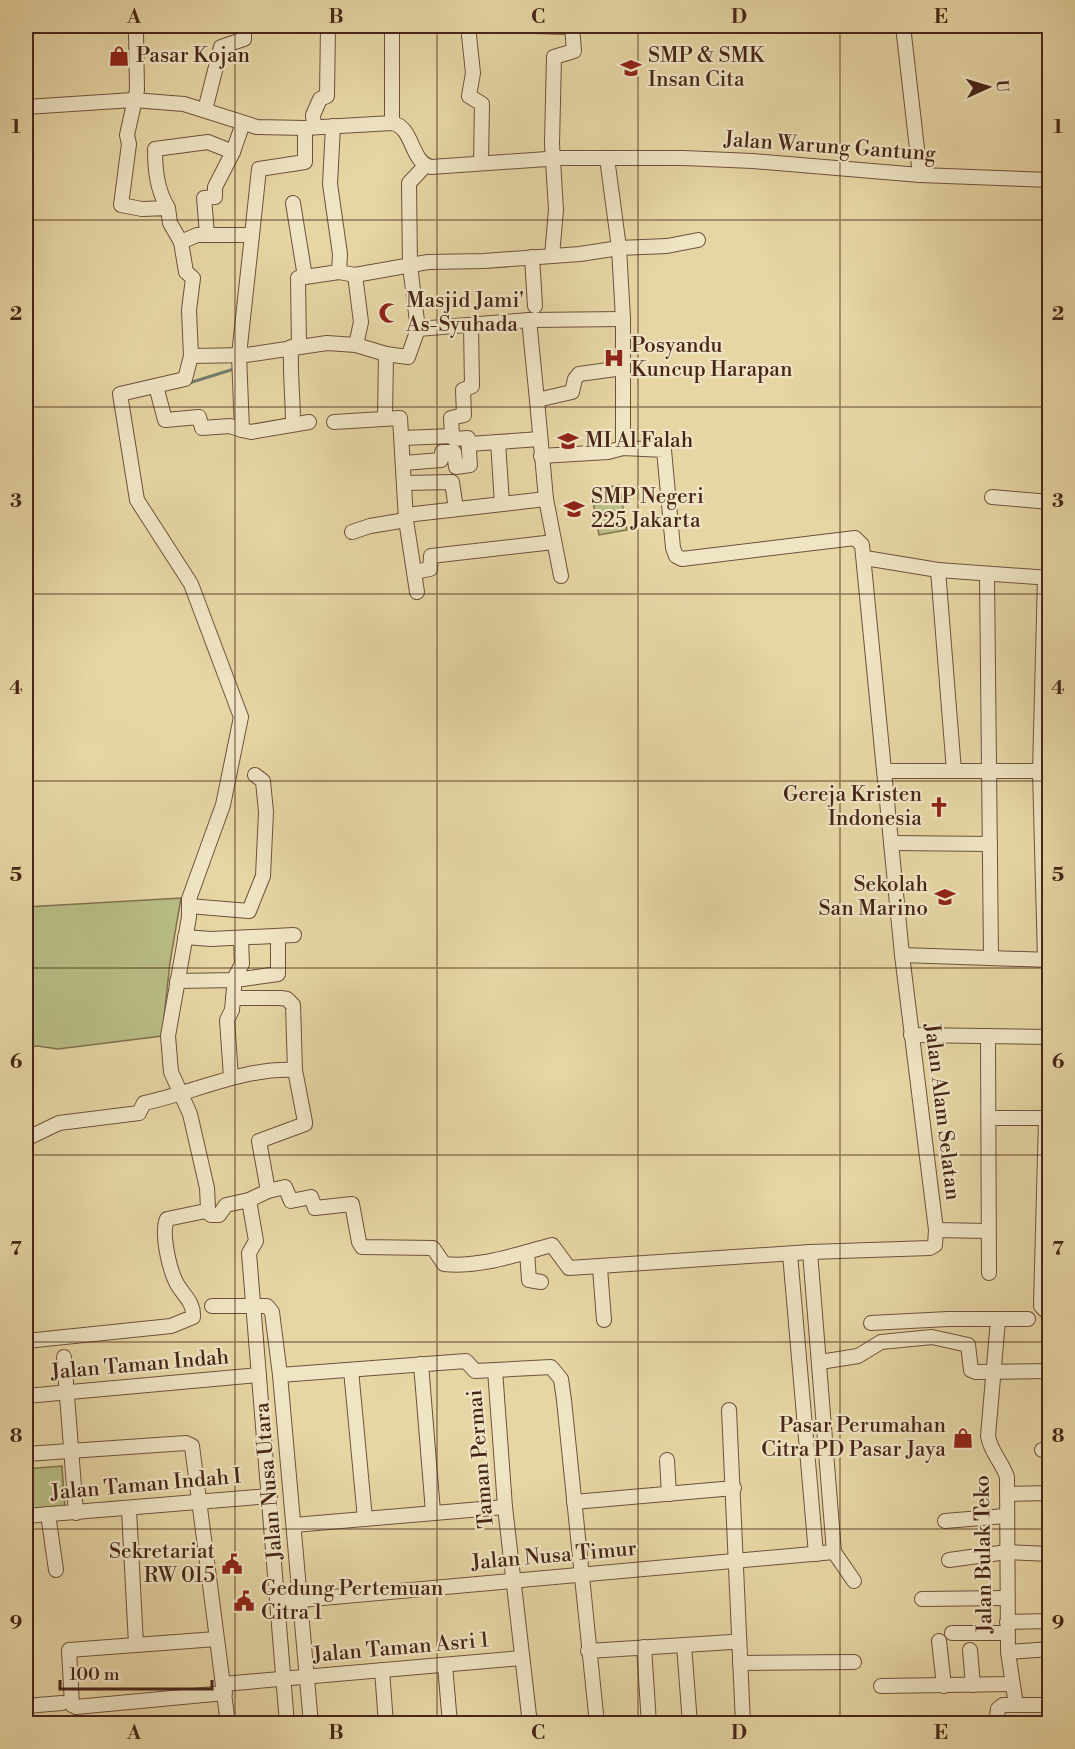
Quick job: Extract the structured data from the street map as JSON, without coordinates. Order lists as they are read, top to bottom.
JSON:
{
  "streets": {
    "street": [
      "Jalan Warung Gantung",
      "Jalan Alam Selatan",
      "Jalan Taman Indah",
      "Taman Permai",
      "Jalan Nusa Utara",
      "Jalan Taman Indah I",
      "Jalan Bulak Teko",
      "Jalan Nusa Timur",
      "Jalan Taman Asri 1"
    ]
  },
  "crossings": [
    ["Taman Permai", "Jalan Nusa Timur"],
    ["Taman Permai", "Jalan Taman Asri 1"],
    ["Jalan Nusa Utara", "Jalan Nusa Timur"],
    ["Jalan Nusa Utara", "Jalan Taman Asri 1"]
  ],
  "places": {
    "shop": ["Pasar Kojan", "Pasar Perumahan Citra PD Pasar Jaya"],
    "school or university": [
      "SMP & SMK Insan Cita",
      "MI Al Falah",
      "SMP Negeri 225 Jakarta",
      "Sekolah San Marino"
    ],
    "mosque": ["Masjid Jami' As-Syuhada"],
    "hospital": ["Posyandu Kuncup Harapan"],
    "church": ["Gereja Kristen Indonesia"],
    "public building": ["Sekretariat RW 015", "Gedung Pertemuan Citra 1"]
  },
  "scale_bar": "100 m",
  "north": "right",
  "grid": {
    "columns": [
      "A",
      "B",
      "C",
      "D",
      "E"
    ],
    "rows": [
      "1",
      "2",
      "3",
      "4",
      "5",
      "6",
      "7",
      "8",
      "9"
    ]
  }
}
